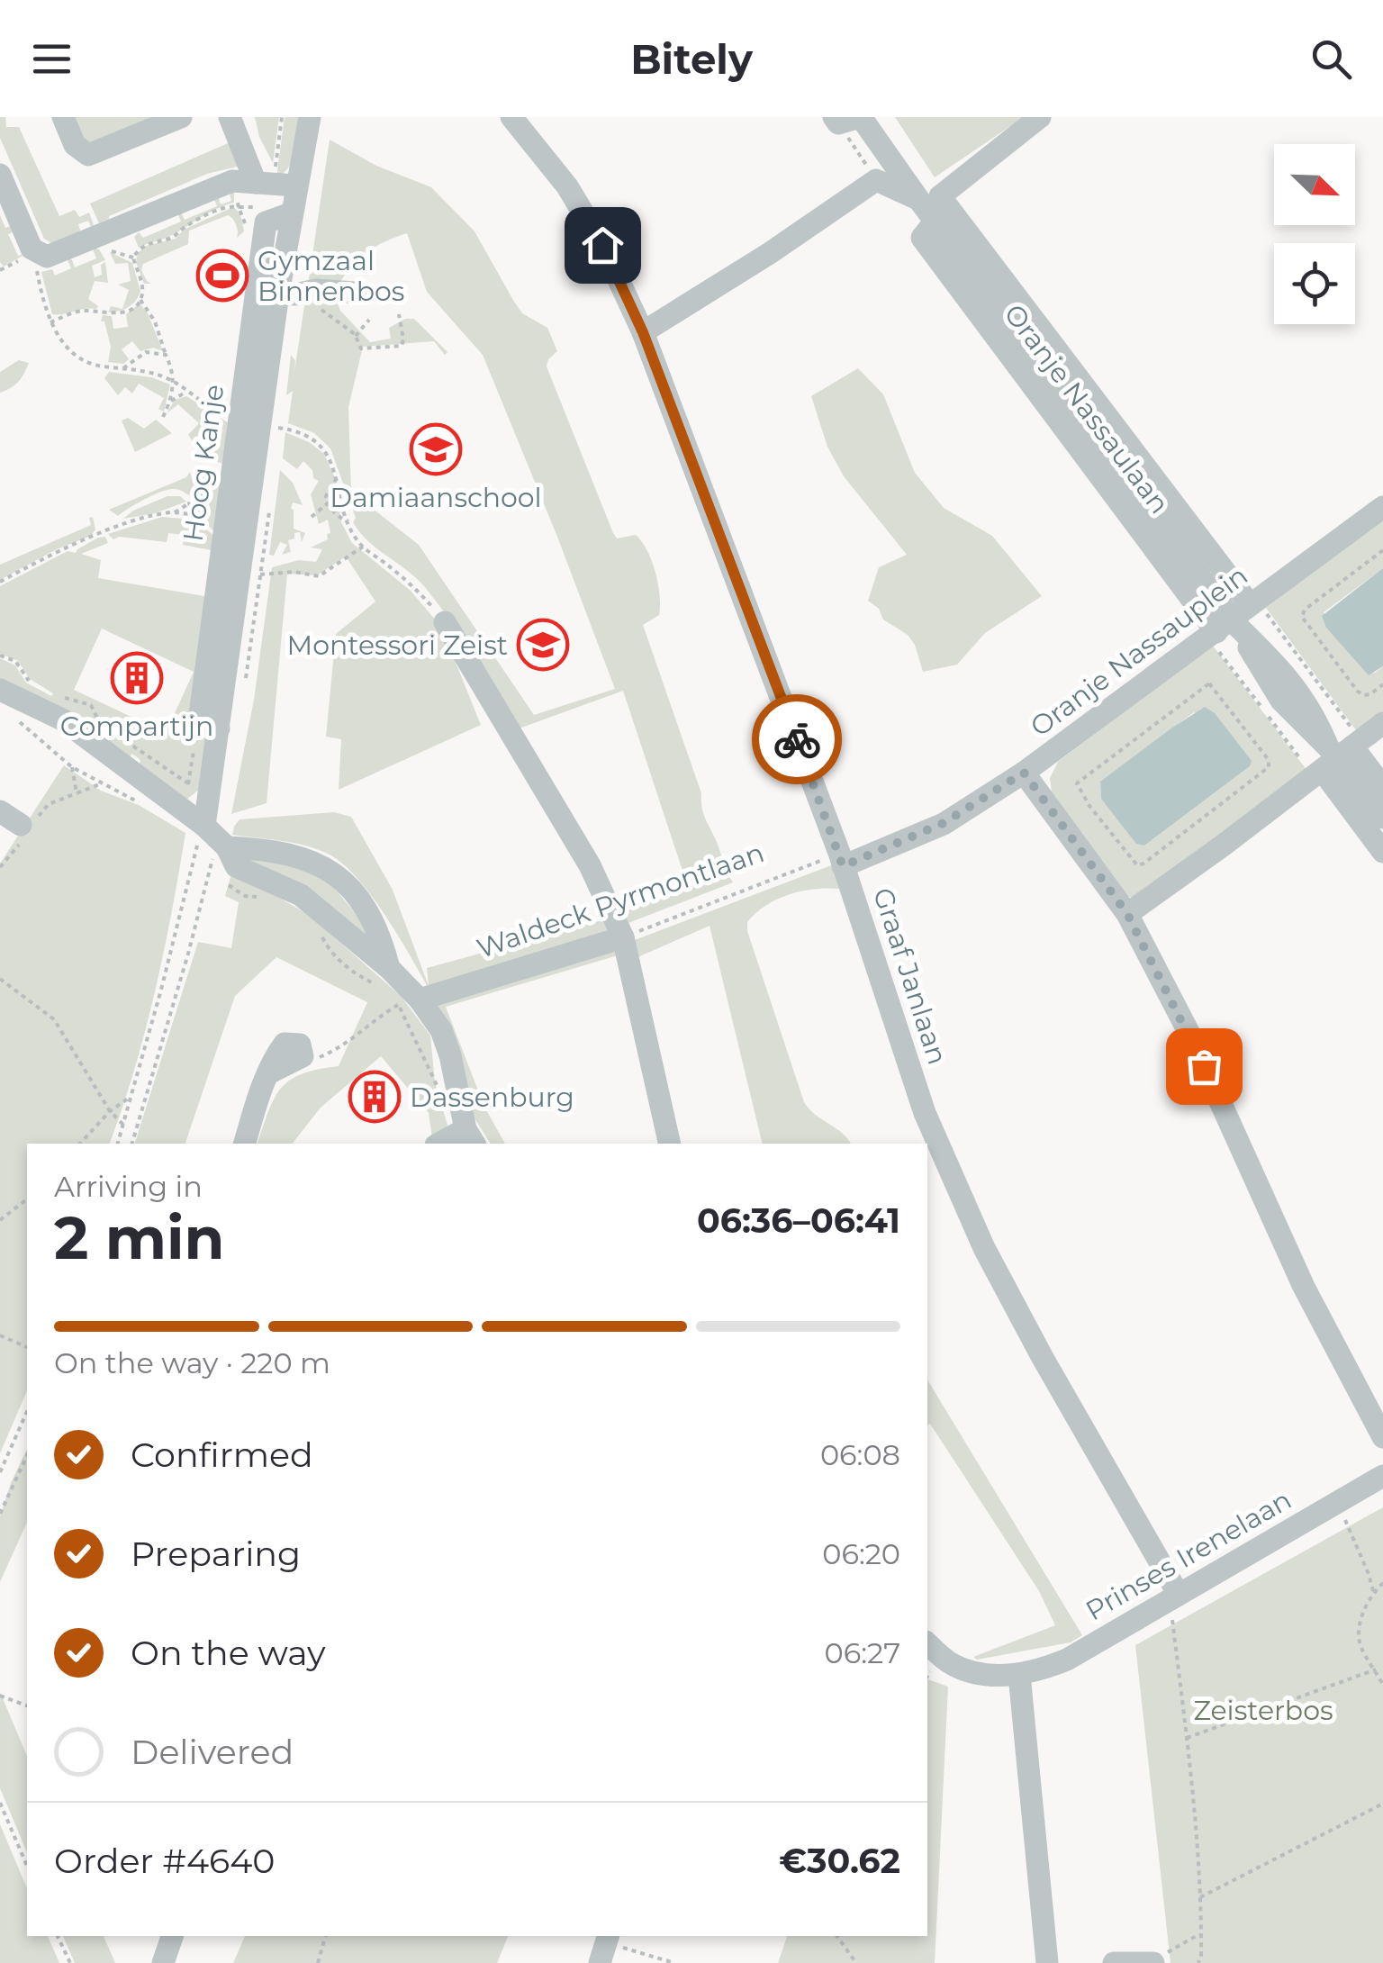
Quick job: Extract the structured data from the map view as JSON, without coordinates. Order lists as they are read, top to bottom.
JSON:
{
  "streets": {
    "street": [
      "Oranje Nassaulaan",
      "Hoog Kanje",
      "Oranje Nassauplein",
      "Waldeck Pyrmontlaan",
      "Graaf Janlaan",
      "Prinses Irenelaan"
    ]
  },
  "crossings": [
    ["Oranje Nassaulaan", "Oranje Nassauplein"],
    ["Waldeck Pyrmontlaan", "Graaf Janlaan"],
    ["Graaf Janlaan", "Prinses Irenelaan"]
  ],
  "parks": ["Zeisterbos"],
  "places": {
    "sports": ["Gymzaal Binnenbos"],
    "school or university": ["Damiaanschool", "Montessori Zeist"],
    "building": ["Compartijn", "Dassenburg"]
  },
  "north": "bottom right",
  "page": {
    "header": "Bitely",
    "heading": ["2 min", "Arriving in", "06:36–06:41"],
    "panel": ["Order #4640", "€30.62"],
    "bar": "On the way · 220 m",
    "list": [
      ["Confirmed", "06:08"],
      ["Preparing", "06:20"],
      ["On the way", "06:27"],
      "Delivered"
    ]
  }
}
